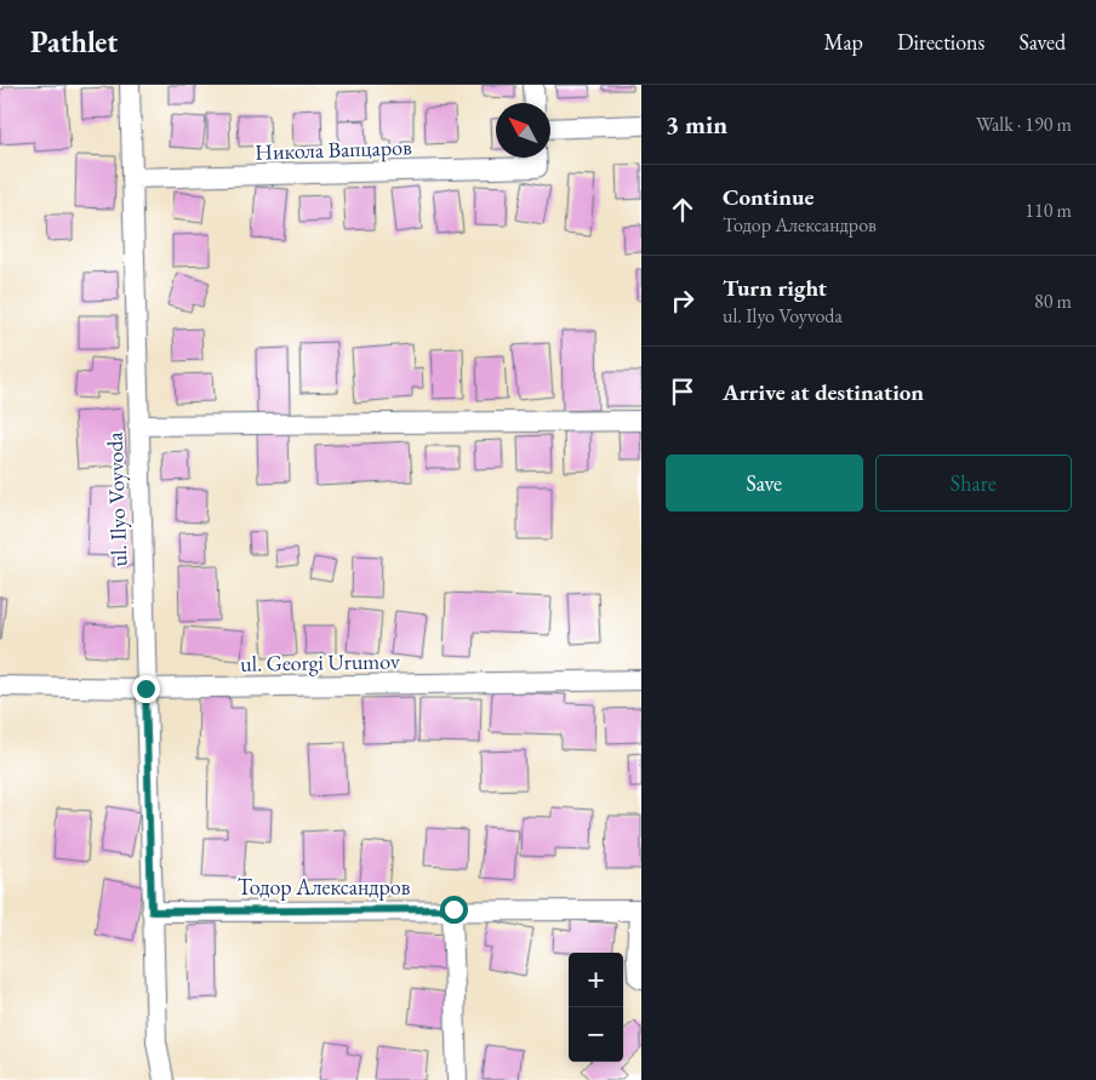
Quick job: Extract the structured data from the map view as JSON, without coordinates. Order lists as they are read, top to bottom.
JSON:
{
  "streets": {
    "street": [
      "Никола Вапцаров",
      "ul. Ilyo Voyvoda",
      "ul. Georgi Urumov",
      "Тодор Александров"
    ]
  },
  "crossings": [
    ["Никола Вапцаров", "ul. Ilyo Voyvoda"],
    ["ul. Ilyo Voyvoda", "ul. Georgi Urumov"],
    ["ul. Ilyo Voyvoda", "Тодор Александров"]
  ],
  "north": "top left",
  "page": {
    "header": "Pathlet",
    "nav": ["Map", "Directions", "Saved"],
    "heading": ["3 min", "Walk · 190 m"],
    "list": [
      ["Continue", "Тодор Александров", "110 m"],
      ["Turn right", "ul. Ilyo Voyvoda", "80 m"],
      "Arrive at destination"
    ],
    "buttons": ["Save", "Share"],
    "map_buttons": ["+", "−"]
  }
}
